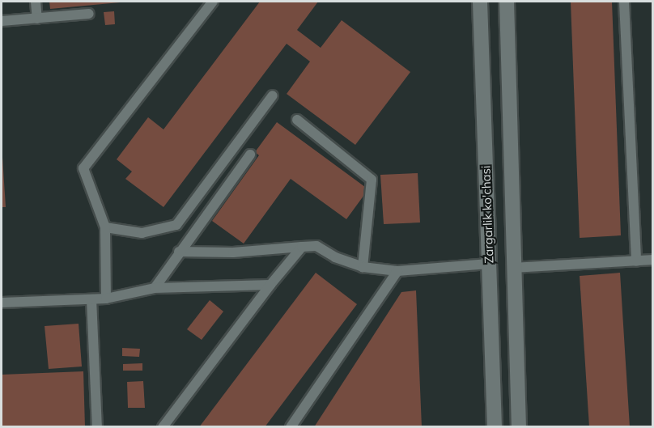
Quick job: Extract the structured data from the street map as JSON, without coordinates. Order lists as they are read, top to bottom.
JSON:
{
  "streets": {
    "main road": ["Zargarlik ko'chasi"]
  }
}
